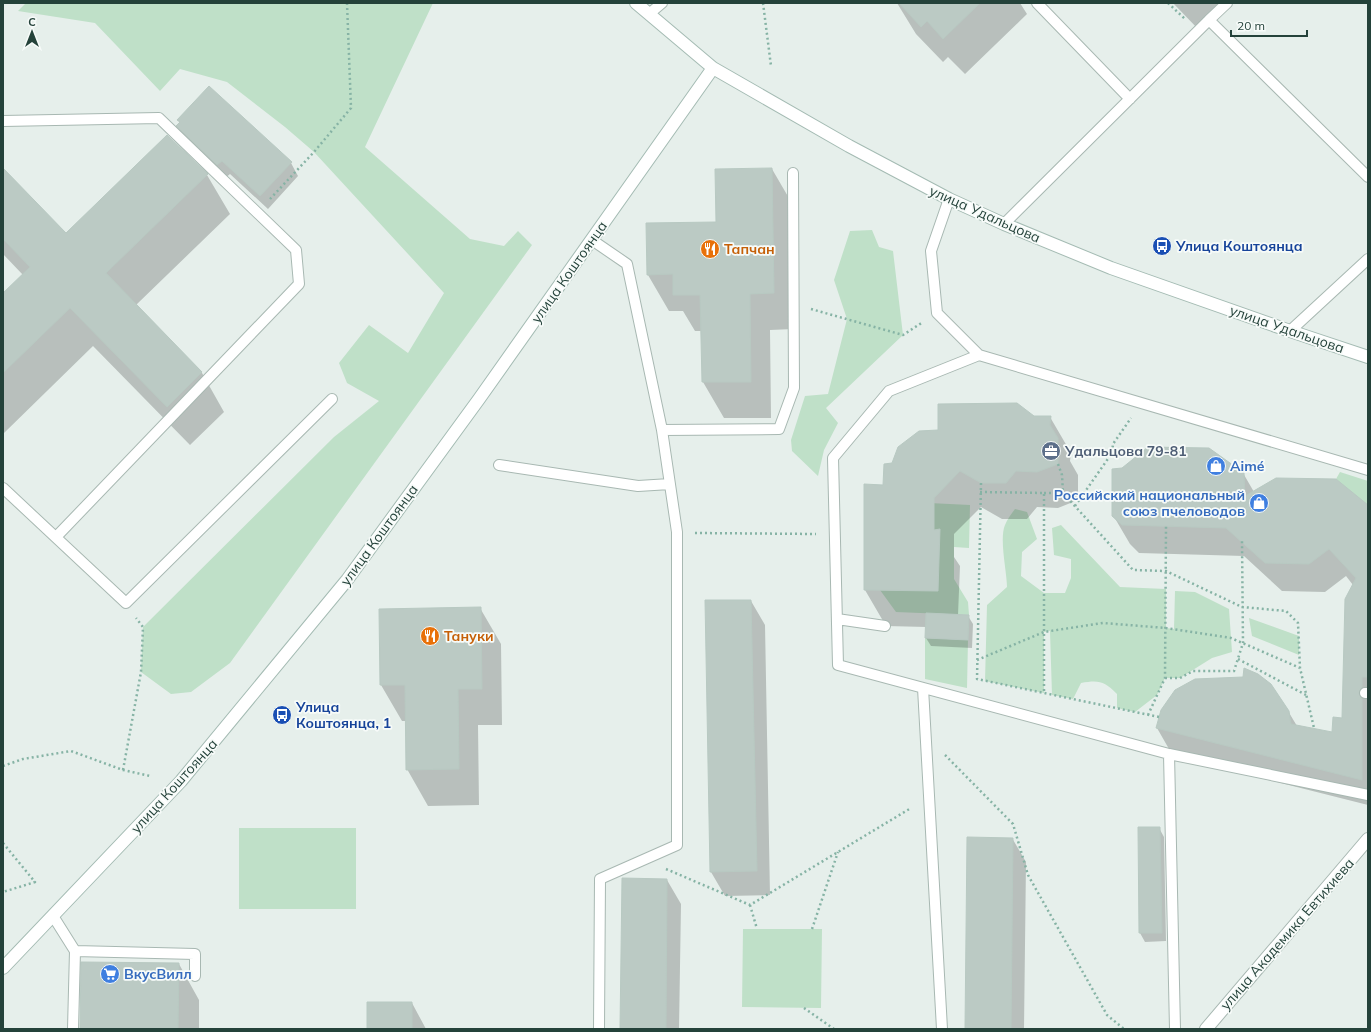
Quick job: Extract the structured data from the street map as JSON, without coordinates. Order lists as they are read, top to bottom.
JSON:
{
  "streets": {
    "street": ["улица Удальцова", "улица Коштоянца", "улица Академика Евтихиева"]
  },
  "crossings": [
    ["улица Удальцова", "улица Коштоянца"]
  ],
  "places": {
    "bus stop": ["Улица Коштоянца", "Улица Коштоянца, 1"],
    "restaurant": ["Тапчан", "Тануки"],
    "office": ["Удальцова 79-81"],
    "shop": ["Aimé", "Российский национальный союз пчеловодов"],
    "supermarket": ["ВкусВилл"]
  },
  "scale_bar": "20 m",
  "north": "top"
}
